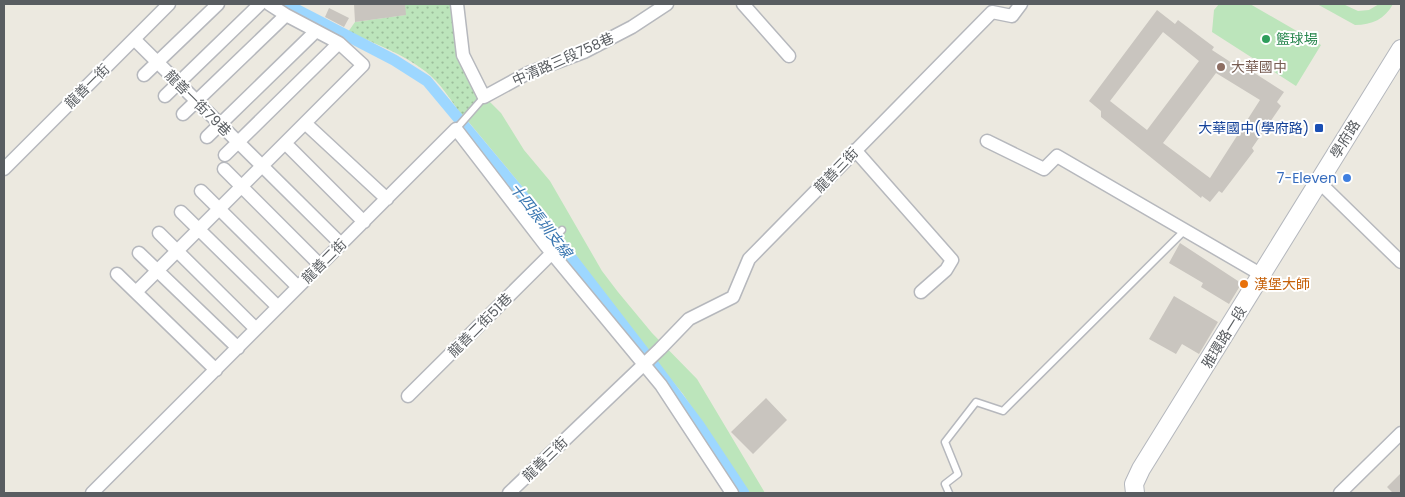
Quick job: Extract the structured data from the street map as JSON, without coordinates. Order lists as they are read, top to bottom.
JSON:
{
  "streets": {
    "street": [
      "中清路三段758巷",
      "龍善一街",
      "龍善一街79巷",
      "學府路",
      "龍善三街",
      "龍善二街",
      "龍善二街51巷",
      "雅環路一段"
    ]
  },
  "crossings": [
    ["中清路三段758巷", "龍善二街"],
    ["龍善一街", "龍善一街79巷"],
    ["龍善一街79巷", "龍善二街"],
    ["學府路", "雅環路一段"]
  ],
  "water": ["十四張圳支線"],
  "places": {
    "other": [
      "籃球場",
      "大華國中",
      "7-Eleven",
      "漢堡大師"
    ],
    "transit": ["大華國中(學府路)"]
  }
}
